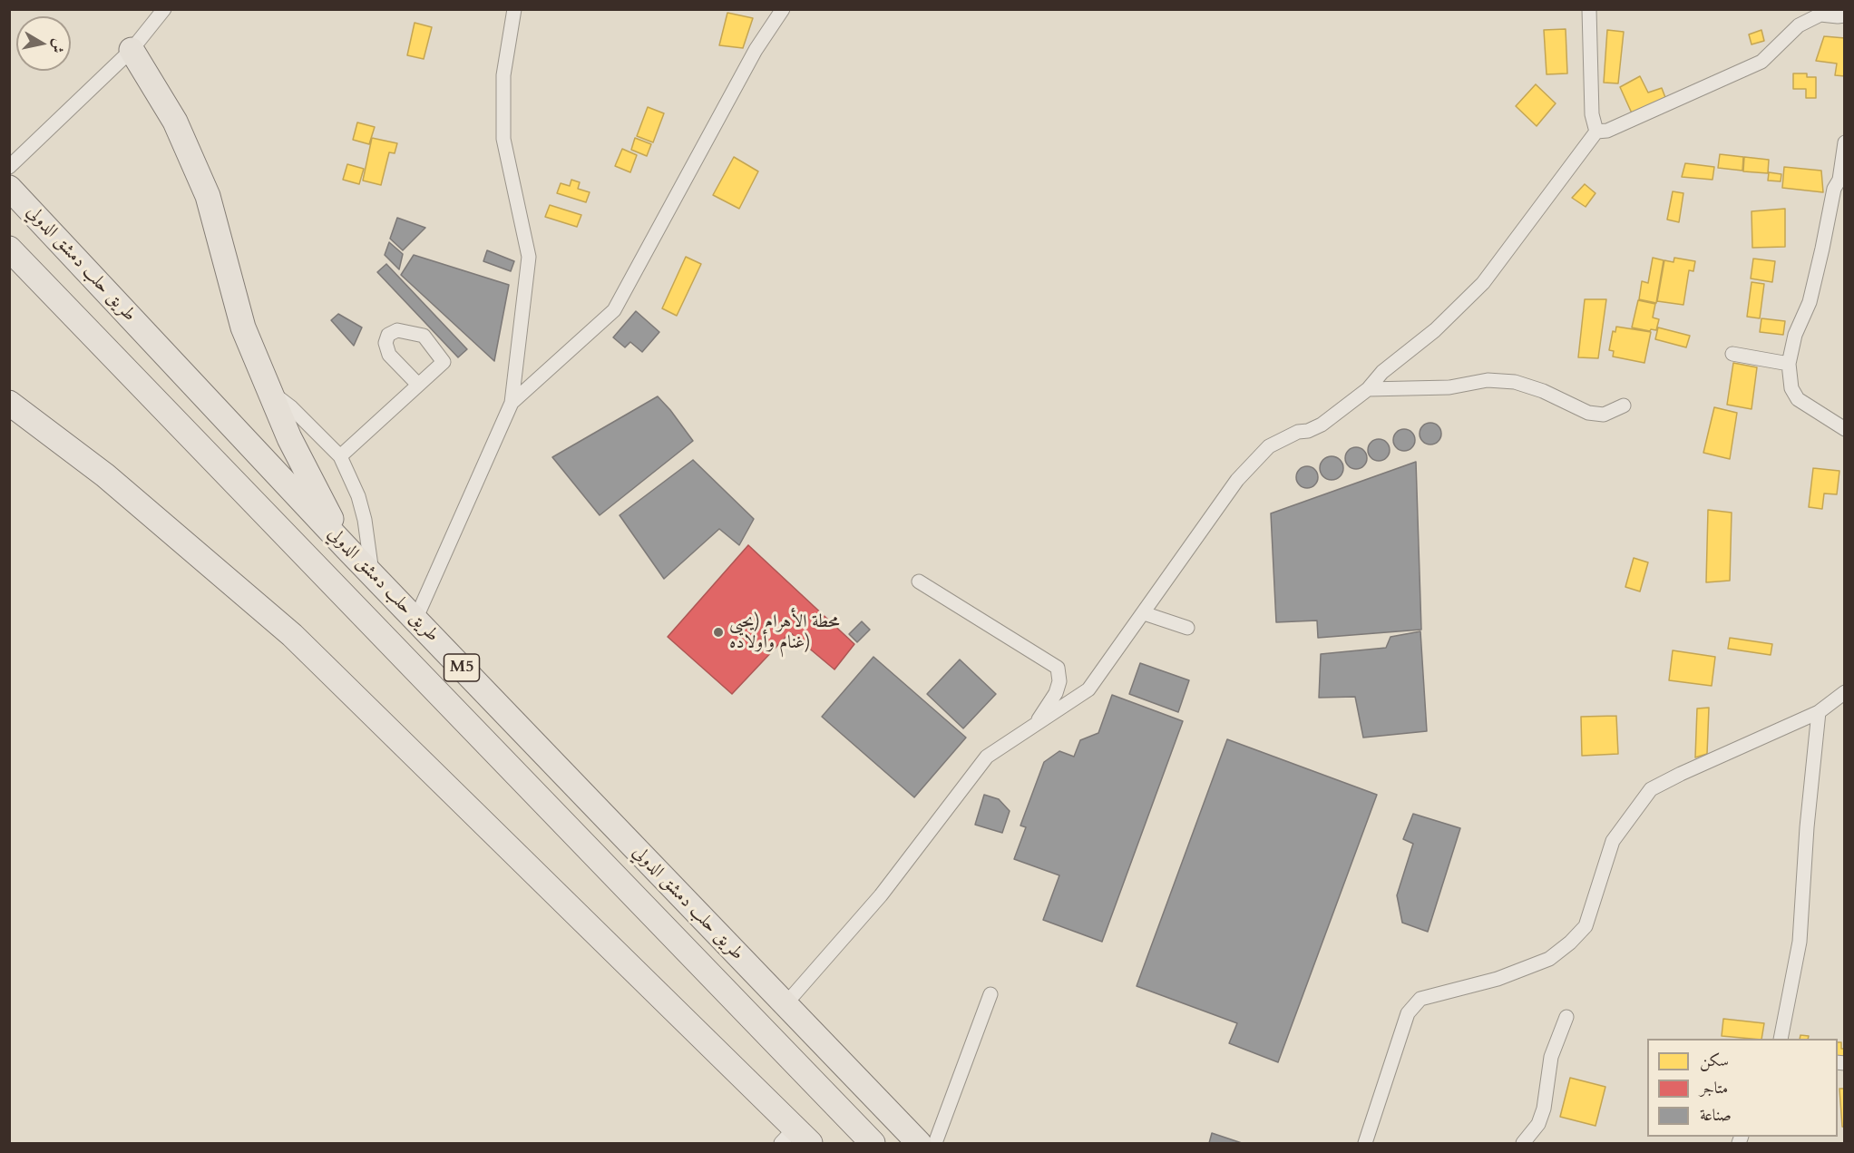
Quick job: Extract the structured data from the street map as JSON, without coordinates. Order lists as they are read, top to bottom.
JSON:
{
  "streets": {
    "highway": ["طريق حلب دمشق الدولي", "M5"]
  },
  "places": ["محطة الأهرام (يحيى غنام وأولاده)"],
  "legend": ["سكن", "متاجر", "صناعة"],
  "north": "right"
}
